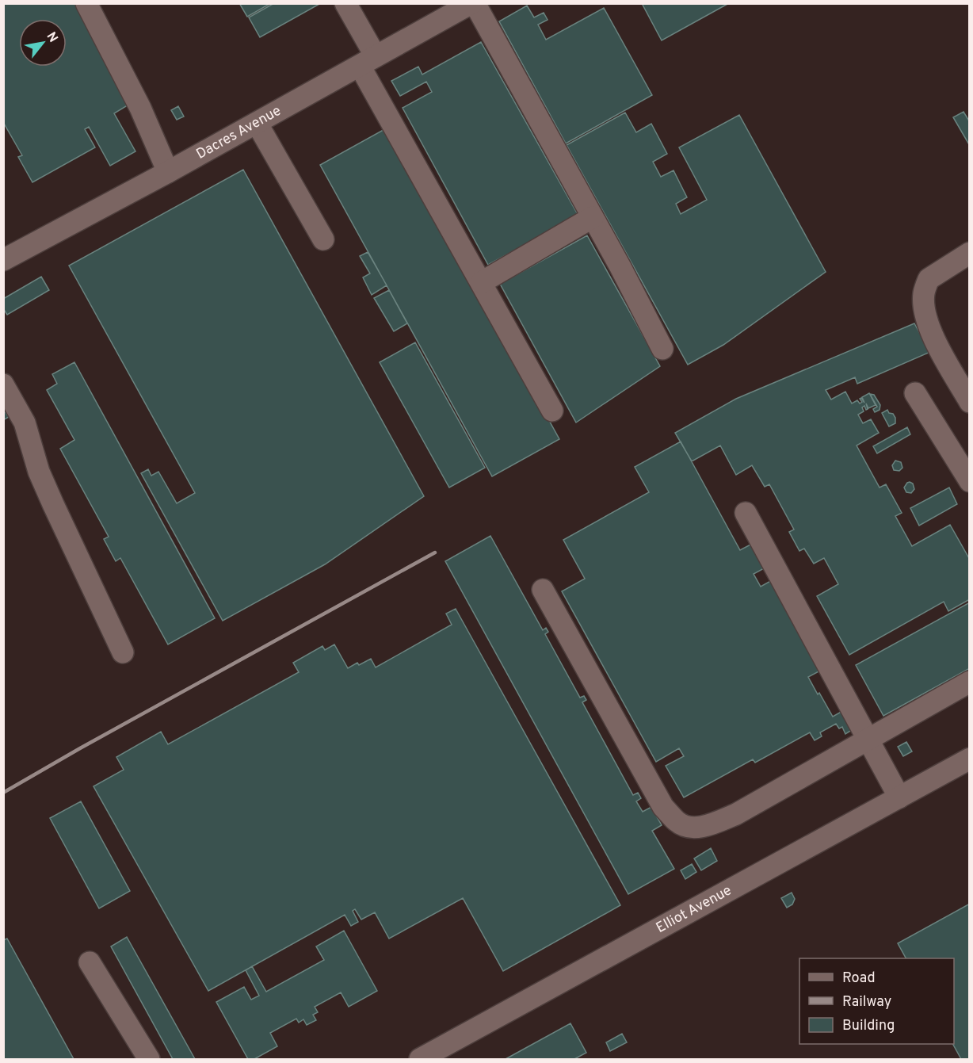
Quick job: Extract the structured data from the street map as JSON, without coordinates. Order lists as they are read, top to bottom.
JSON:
{
  "streets": {
    "street": ["Dacres Avenue", "Elliot Avenue"]
  },
  "legend": ["Road", "Railway", "Building"],
  "north": "top right"
}
